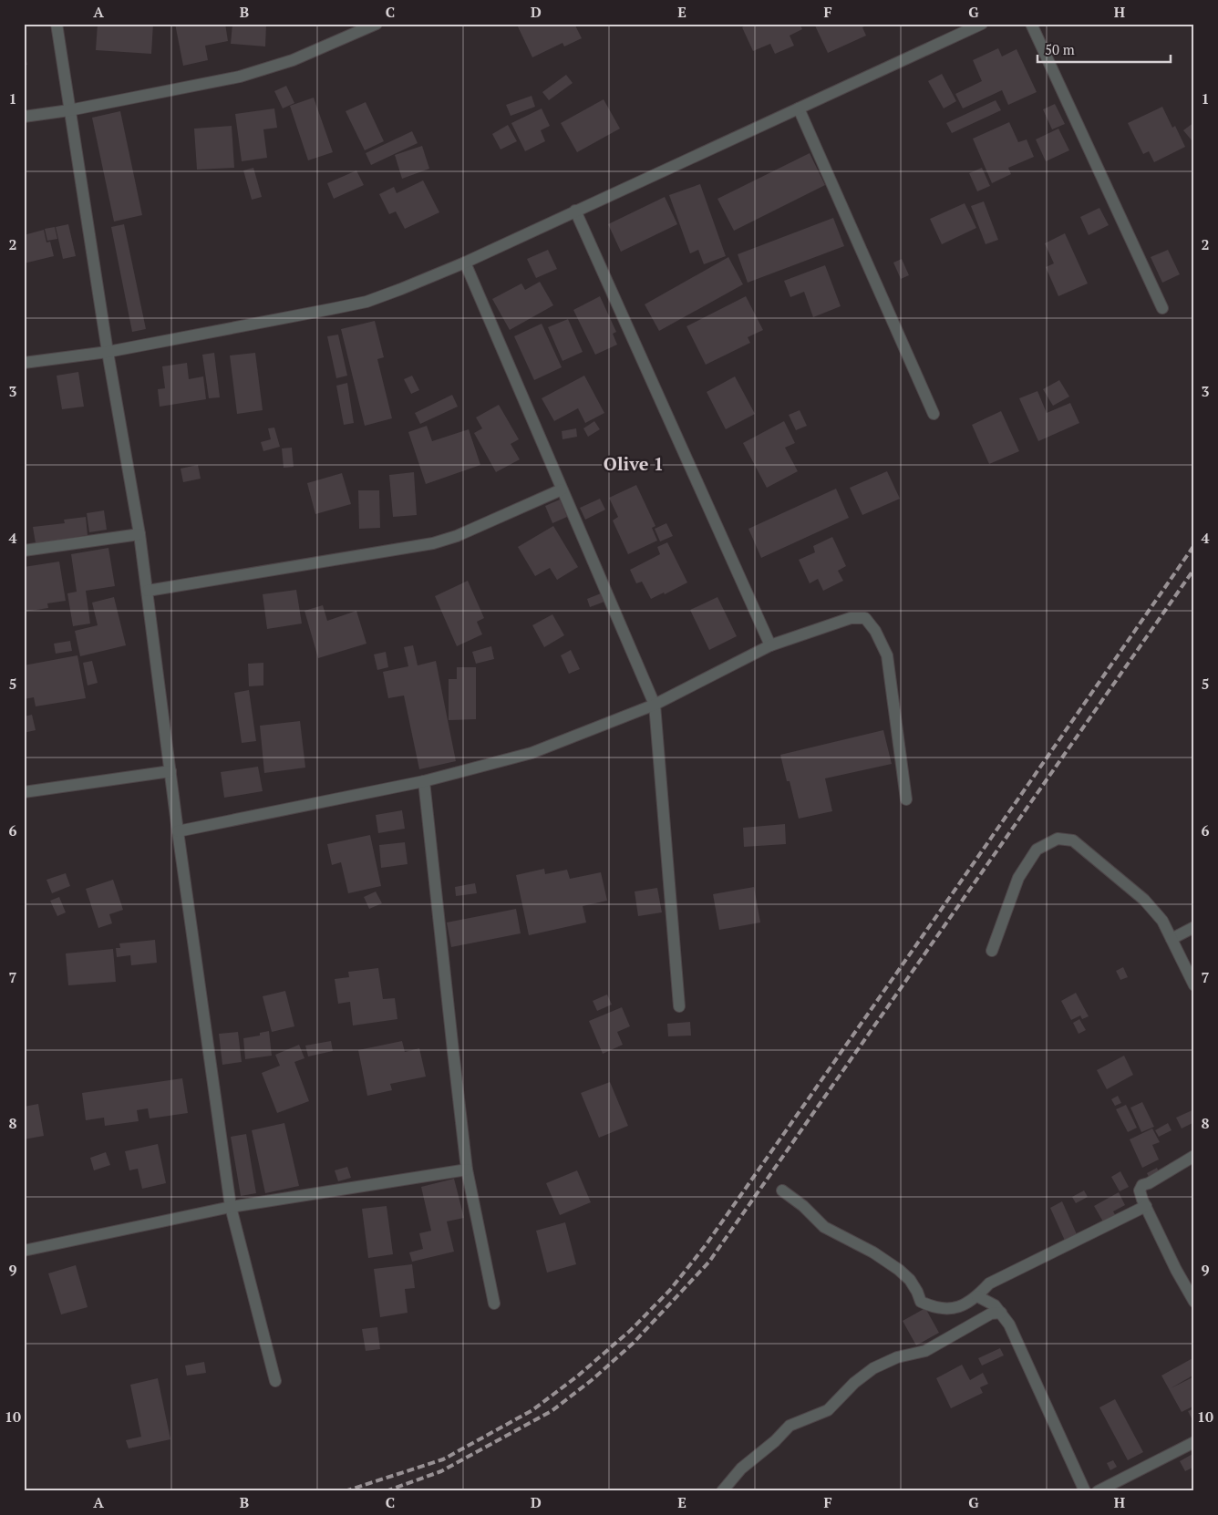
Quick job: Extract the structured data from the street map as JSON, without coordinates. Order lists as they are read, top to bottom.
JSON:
{
  "districts": ["Olive 1"],
  "scale_bar": "50 m",
  "grid": {
    "columns": [
      "A",
      "B",
      "C",
      "D",
      "E",
      "F",
      "G",
      "H"
    ],
    "rows": [
      "1",
      "2",
      "3",
      "4",
      "5",
      "6",
      "7",
      "8",
      "9",
      "10"
    ]
  }
}
